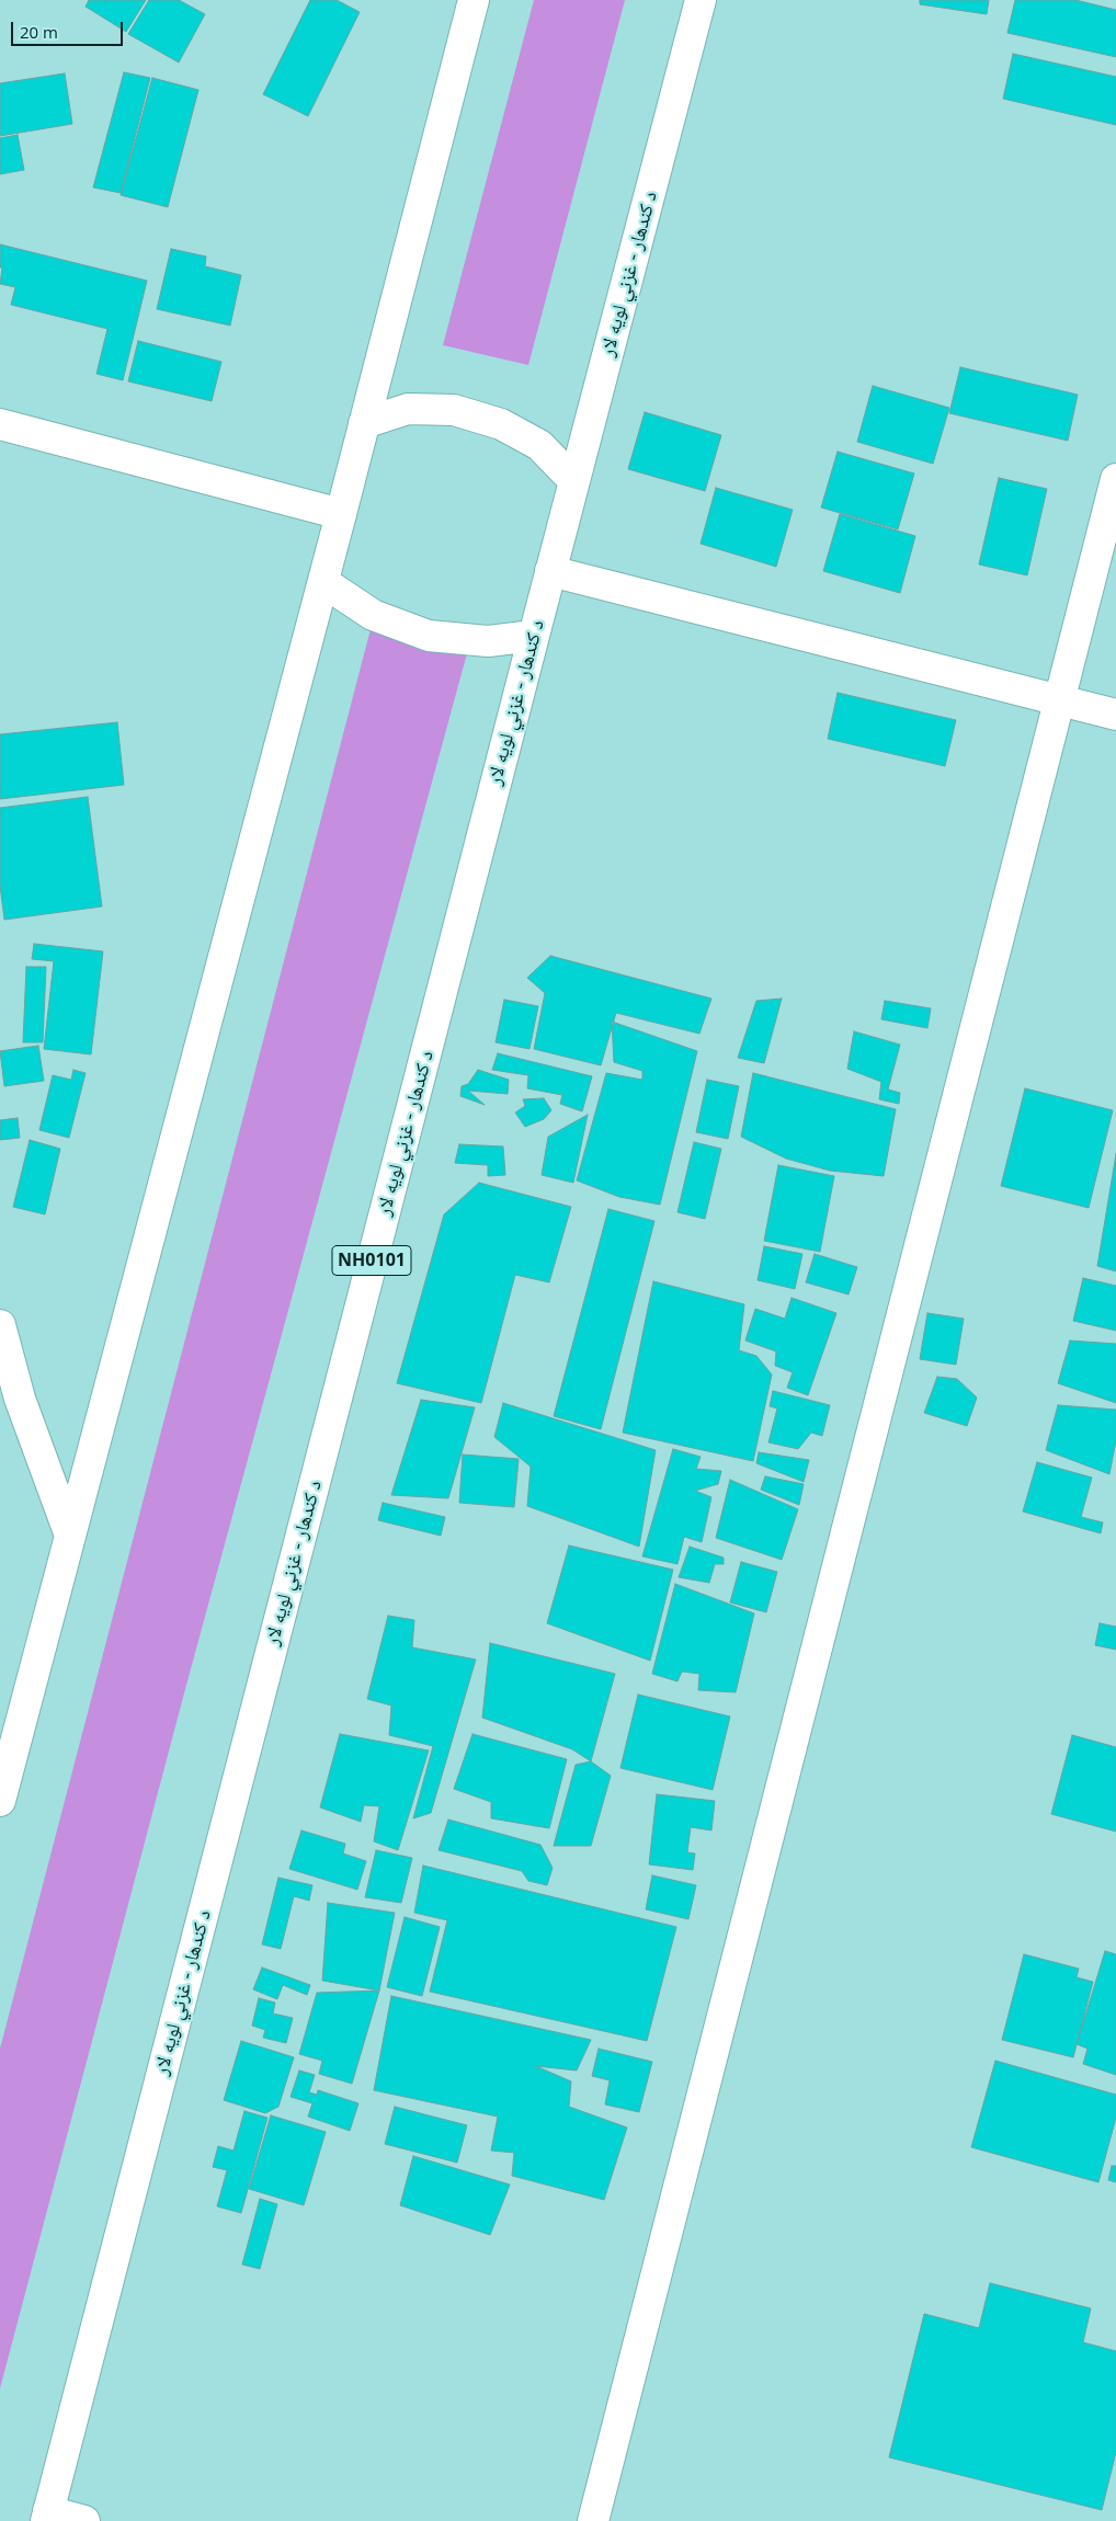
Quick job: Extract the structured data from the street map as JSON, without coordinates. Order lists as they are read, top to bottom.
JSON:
{
  "streets": {
    "main road": ["د کندهار - غزني لويه لار", "NH0101"]
  },
  "scale_bar": "20 m"
}
